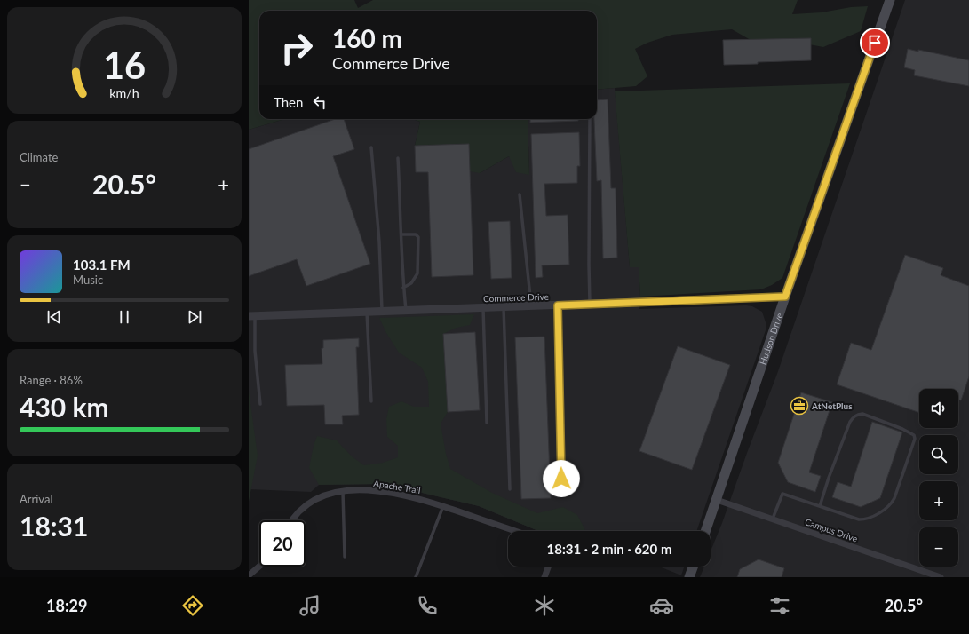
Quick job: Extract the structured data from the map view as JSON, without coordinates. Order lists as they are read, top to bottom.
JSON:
{
  "streets": {
    "main road": ["Hudson Drive"],
    "street": ["Commerce Drive", "Apache Trail", "Campus Drive"]
  },
  "crossings": [
    ["Commerce Drive", "Hudson Drive"],
    ["Hudson Drive", "Campus Drive"]
  ],
  "places": {
    "office": ["AtNetPlus"]
  },
  "page": {
    "turn": ["160 m", "Commerce Drive"],
    "then": "Then",
    "tile": [
      "Climate",
      ["Range · 86%", "430 km"],
      ["Arrival", "18:31"]
    ],
    "heat": ["−", "20.5°", "+"],
    "song": ["103.1 FM", "Music"],
    "map_buttons": ["+", "−"],
    "limit": "20",
    "trip": "18:31 · 2 min · 620 m",
    "tabs": ["18:29", "20.5°"],
    "gauge": ["16", "km/h"]
  }
}
